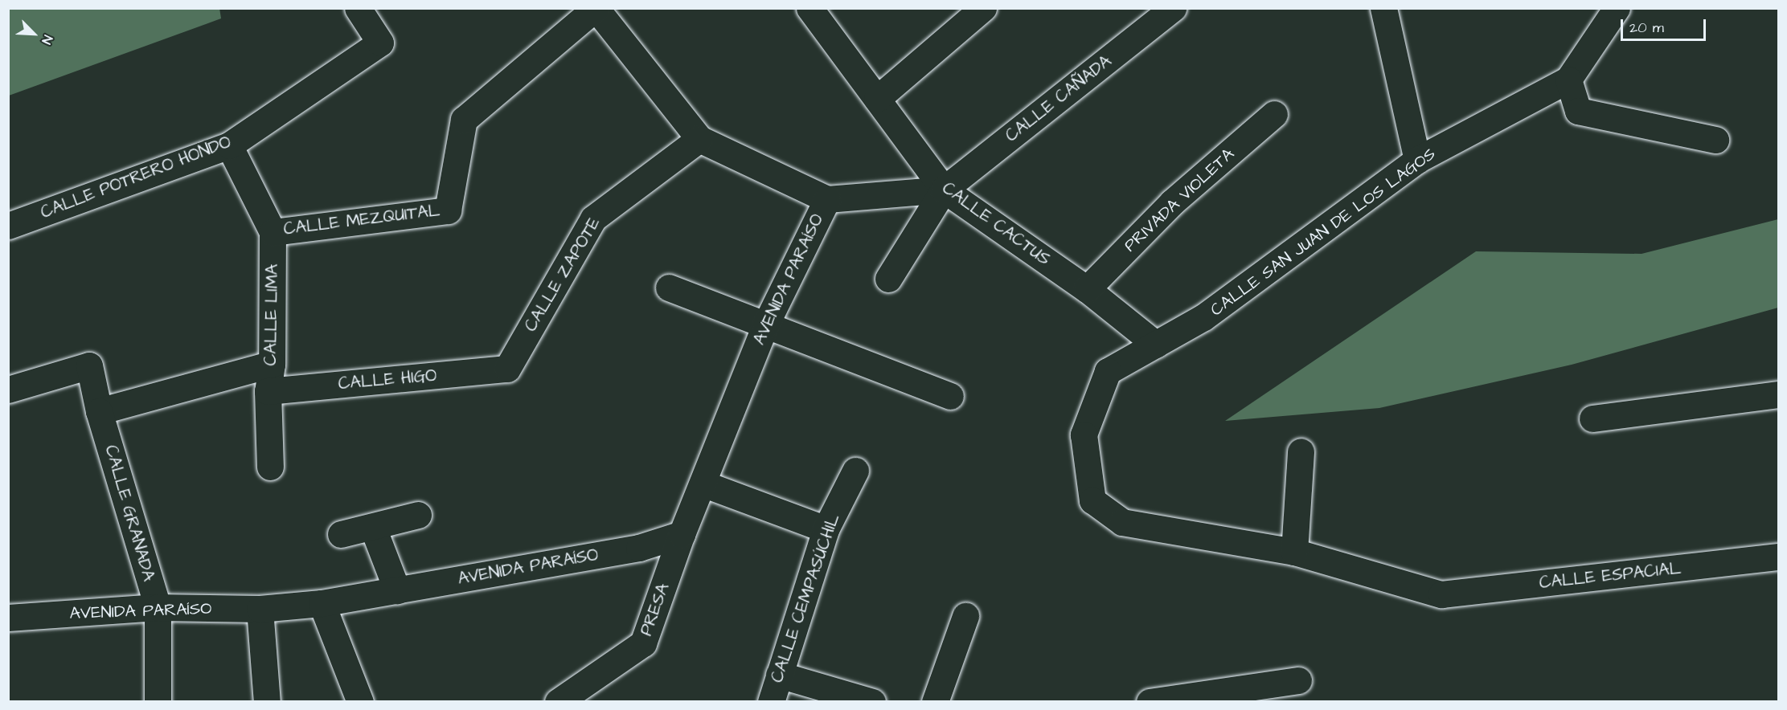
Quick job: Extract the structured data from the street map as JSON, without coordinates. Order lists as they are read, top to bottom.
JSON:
{
  "streets": {
    "street": [
      "CALLE CAÑADA",
      "CALLE POTRERO HONDO",
      "PRIVADA VIOLETA",
      "CALLE MEZQUITAL",
      "CALLE CACTUS",
      "CALLE SAN JUAN DE LOS LAGOS",
      "CALLE ZAPOTE",
      "AVENIDA PARAÍSO",
      "CALLE LIMA",
      "CALLE HIGO",
      "CALLE GRANADA",
      "CALLE ESPACIAL",
      "CALLE CEMPASÚCHIL",
      "PRESA"
    ]
  },
  "crossings": [
    ["CALLE CAÑADA", "CALLE CACTUS"],
    ["CALLE POTRERO HONDO", "CALLE LIMA"],
    ["PRIVADA VIOLETA", "CALLE CACTUS"],
    ["CALLE MEZQUITAL", "CALLE LIMA"],
    ["CALLE CACTUS", "CALLE SAN JUAN DE LOS LAGOS"],
    ["CALLE SAN JUAN DE LOS LAGOS", "CALLE ESPACIAL"],
    ["CALLE ZAPOTE", "CALLE HIGO"],
    ["AVENIDA PARAÍSO", "CALLE GRANADA"],
    ["AVENIDA PARAÍSO", "PRESA"],
    ["CALLE LIMA", "CALLE HIGO"]
  ],
  "scale_bar": "20 m",
  "north": "bottom right"
}
